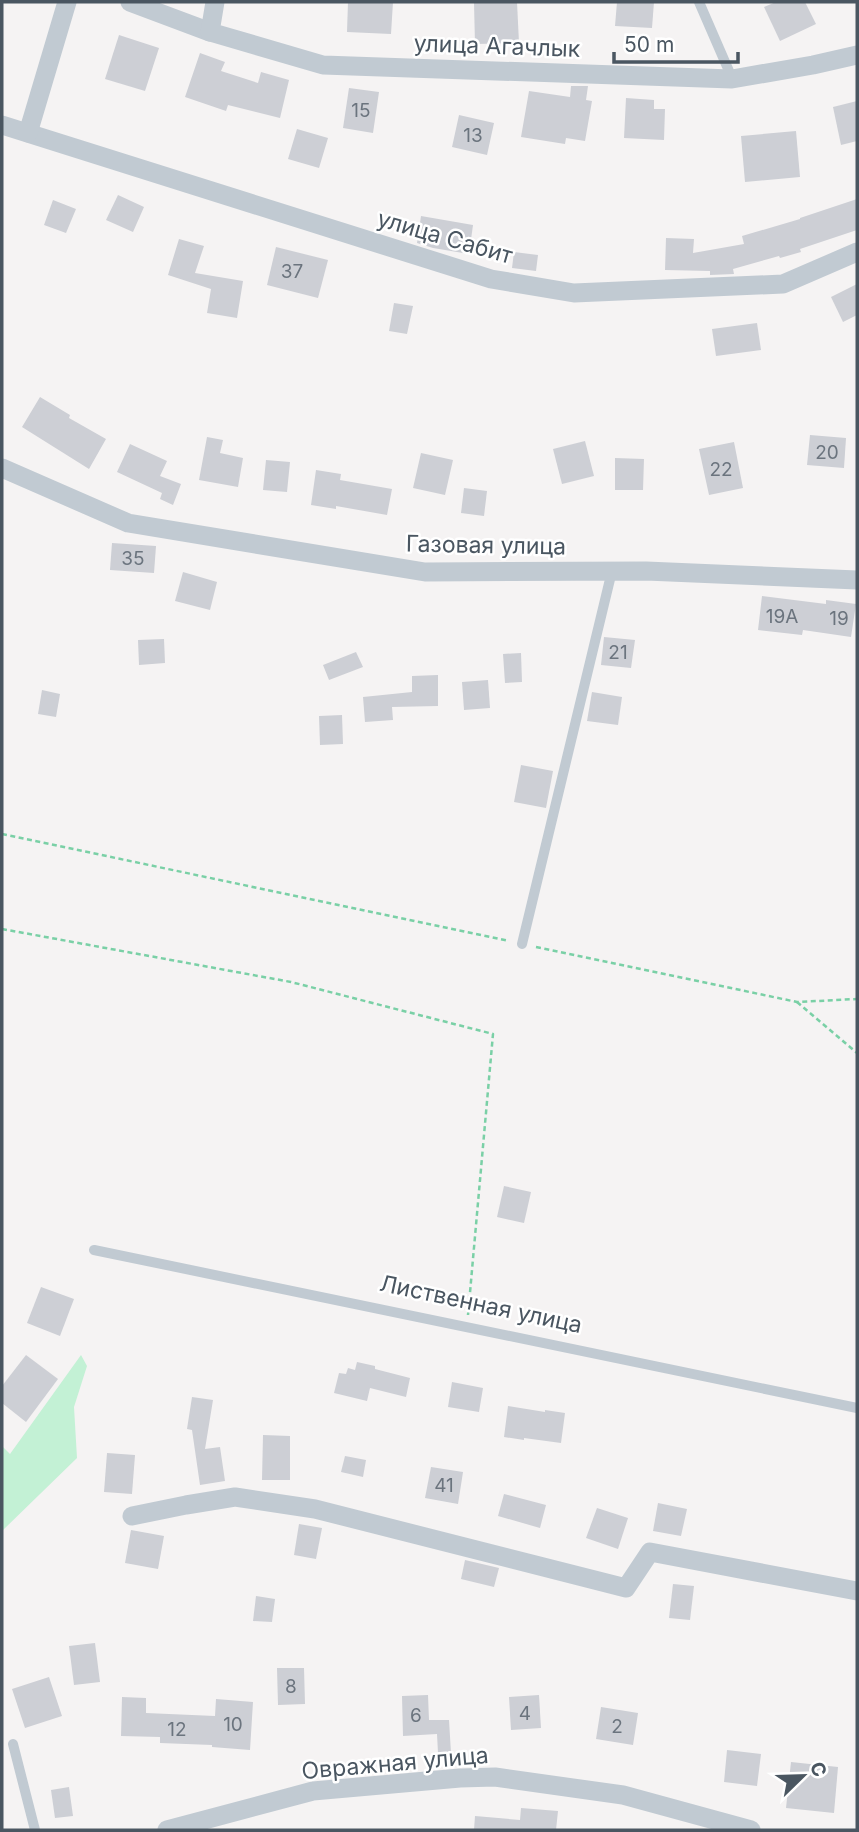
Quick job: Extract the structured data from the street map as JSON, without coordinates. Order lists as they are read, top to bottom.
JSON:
{
  "streets": {
    "street": [
      "улица Агачлык",
      "улица Сабит",
      "Газовая улица",
      "Овражная улица"
    ],
    "lane": ["Лиственная улица"]
  },
  "house_numbers": [
    "15",
    "13",
    "37",
    "20",
    "22",
    "35",
    "19А",
    "19",
    "21",
    "41",
    "8",
    "4",
    "6",
    "10",
    "2",
    "12"
  ],
  "scale_bar": "50 m",
  "north": "top right"
}
